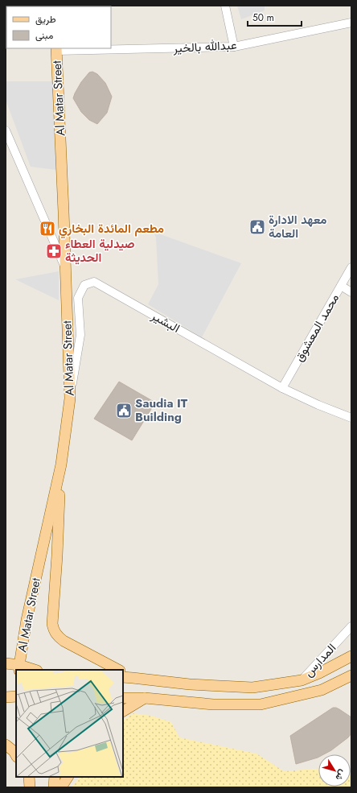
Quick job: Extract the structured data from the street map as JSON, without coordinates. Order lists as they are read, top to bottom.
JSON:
{
  "streets": {
    "main road": ["Al Matar Street"],
    "street": [
      "عبدالله بالخير",
      "البشير",
      "محمد المعشوق",
      "المدارس"
    ]
  },
  "crossings": [
    ["عبدالله بالخير", "Al Matar Street"],
    ["Al Matar Street", "البشير"],
    ["البشير", "محمد المعشوق"]
  ],
  "places": {
    "public building": ["معهد الادارة العامة", "Saudia IT Building"],
    "restaurant": ["مطعم المائدة البخاري"],
    "pharmacy": ["صيدلية العطاء الحديثة"]
  },
  "legend": ["طريق", "مبنى"],
  "scale_bar": "50 m",
  "north": "bottom right"
}
